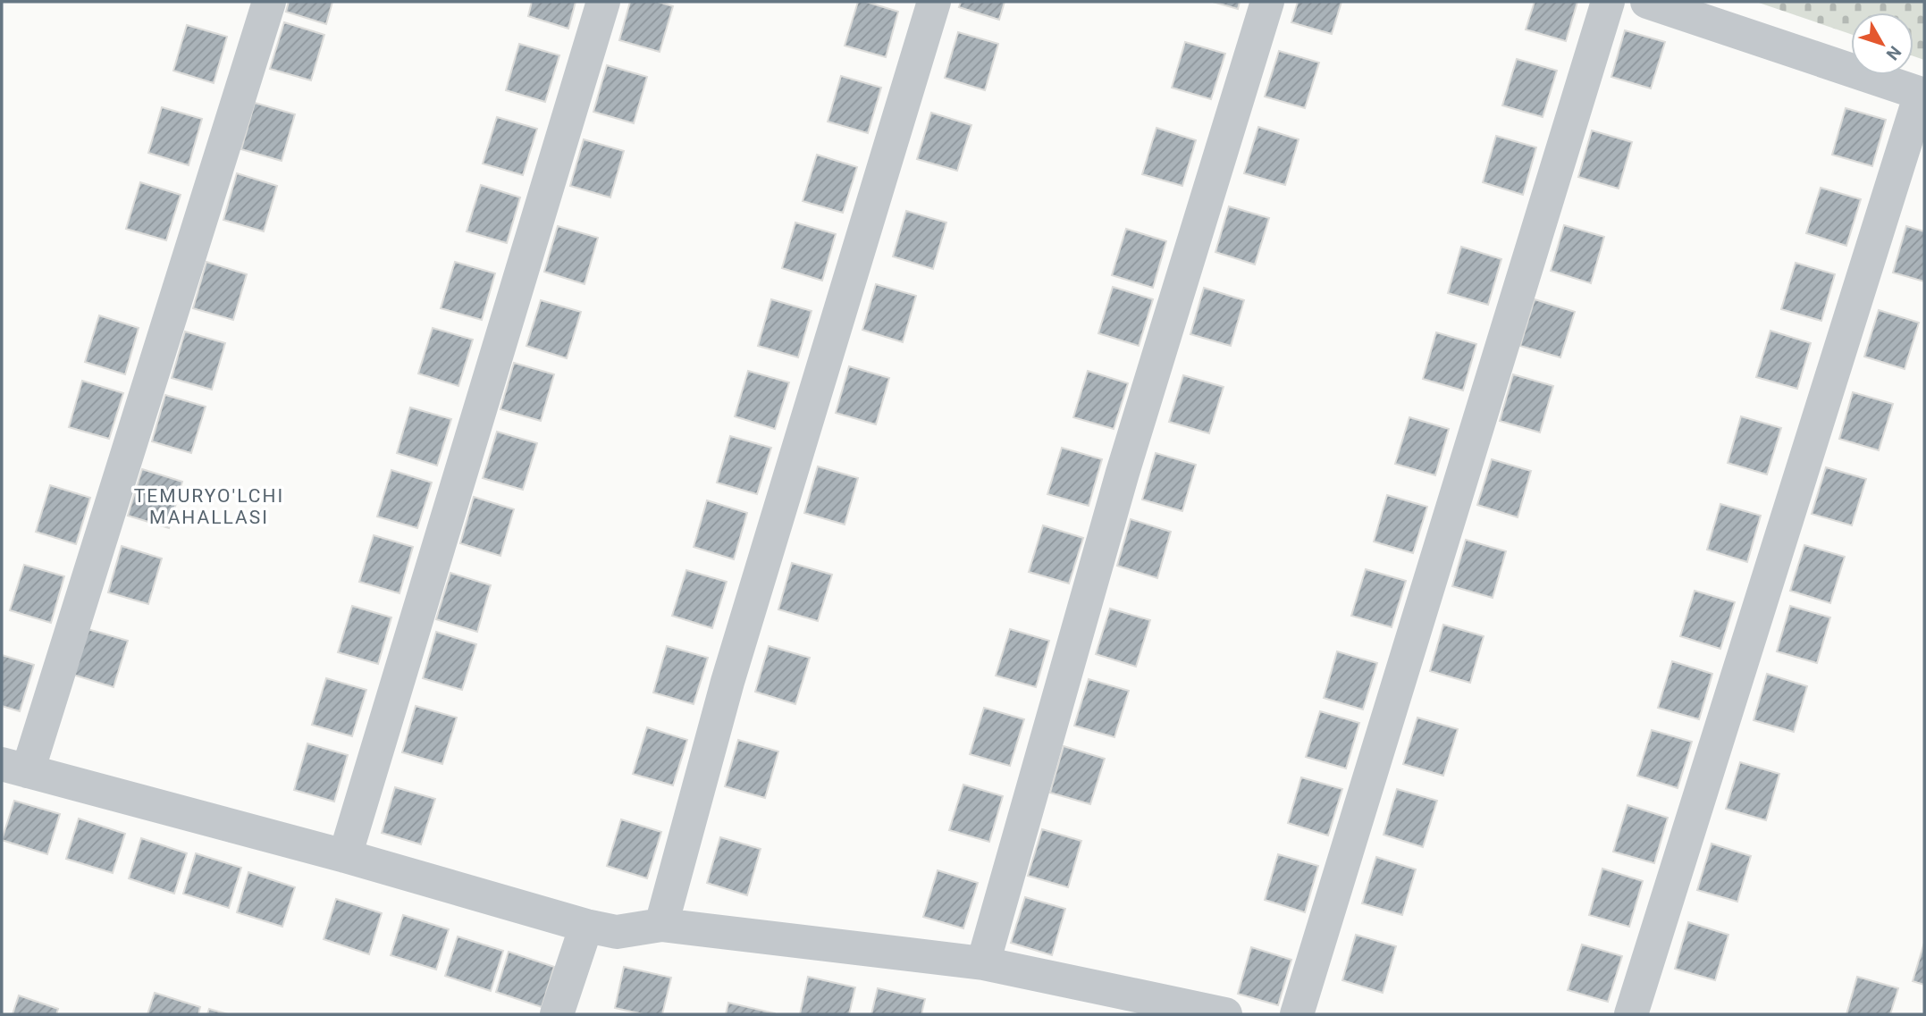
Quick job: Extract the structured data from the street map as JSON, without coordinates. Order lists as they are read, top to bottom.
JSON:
{
  "districts": ["TEMURYO'LCHI MAHALLASI"],
  "north": "bottom right"
}
